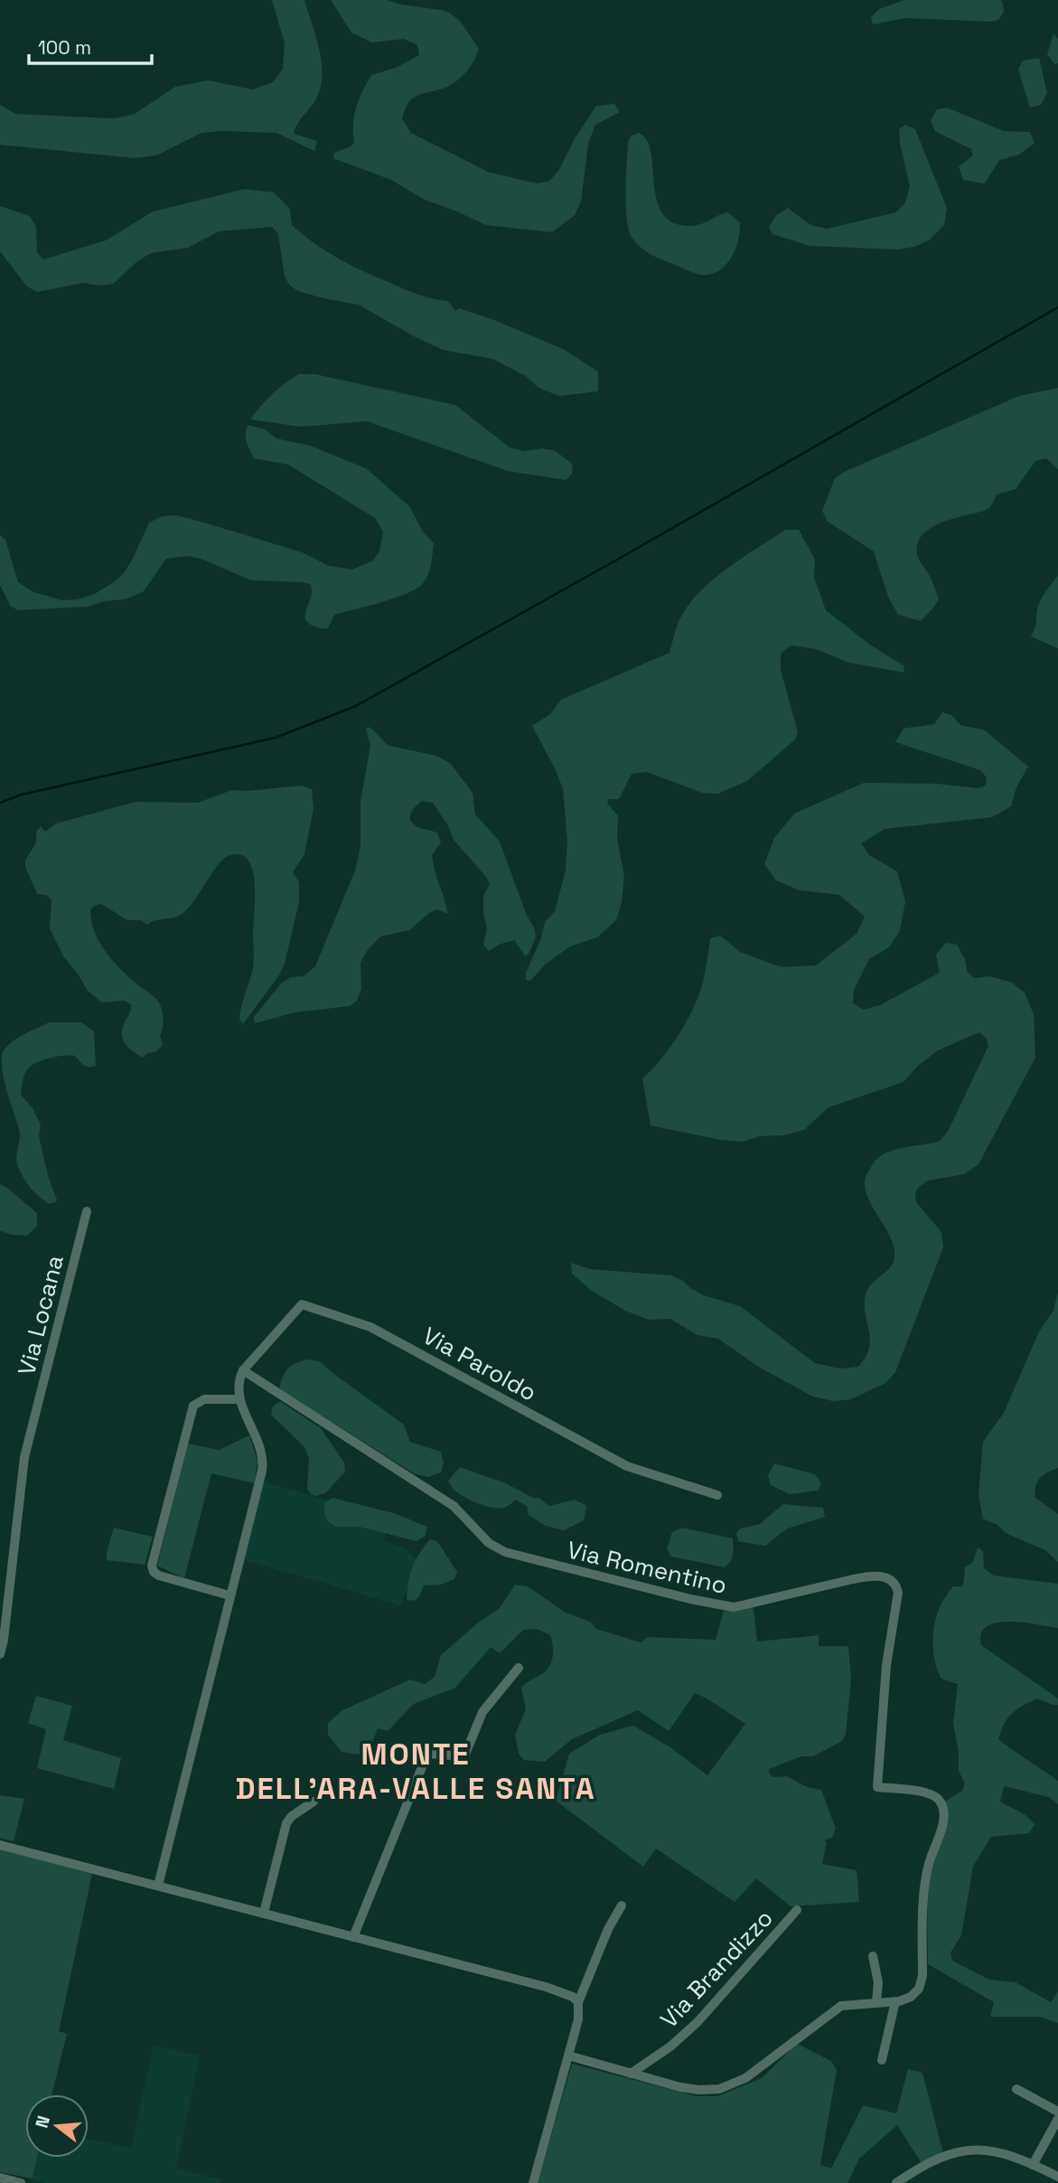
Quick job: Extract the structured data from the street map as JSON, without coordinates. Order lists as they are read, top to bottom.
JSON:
{
  "streets": {
    "street": [
      "Via Locana",
      "Via Paroldo",
      "Via Romentino",
      "Via Brandizzo"
    ]
  },
  "crossings": [
    ["Via Paroldo", "Via Romentino"]
  ],
  "districts": ["MONTE DELL'ARA-VALLE SANTA"],
  "scale_bar": "100 m",
  "north": "left"
}
